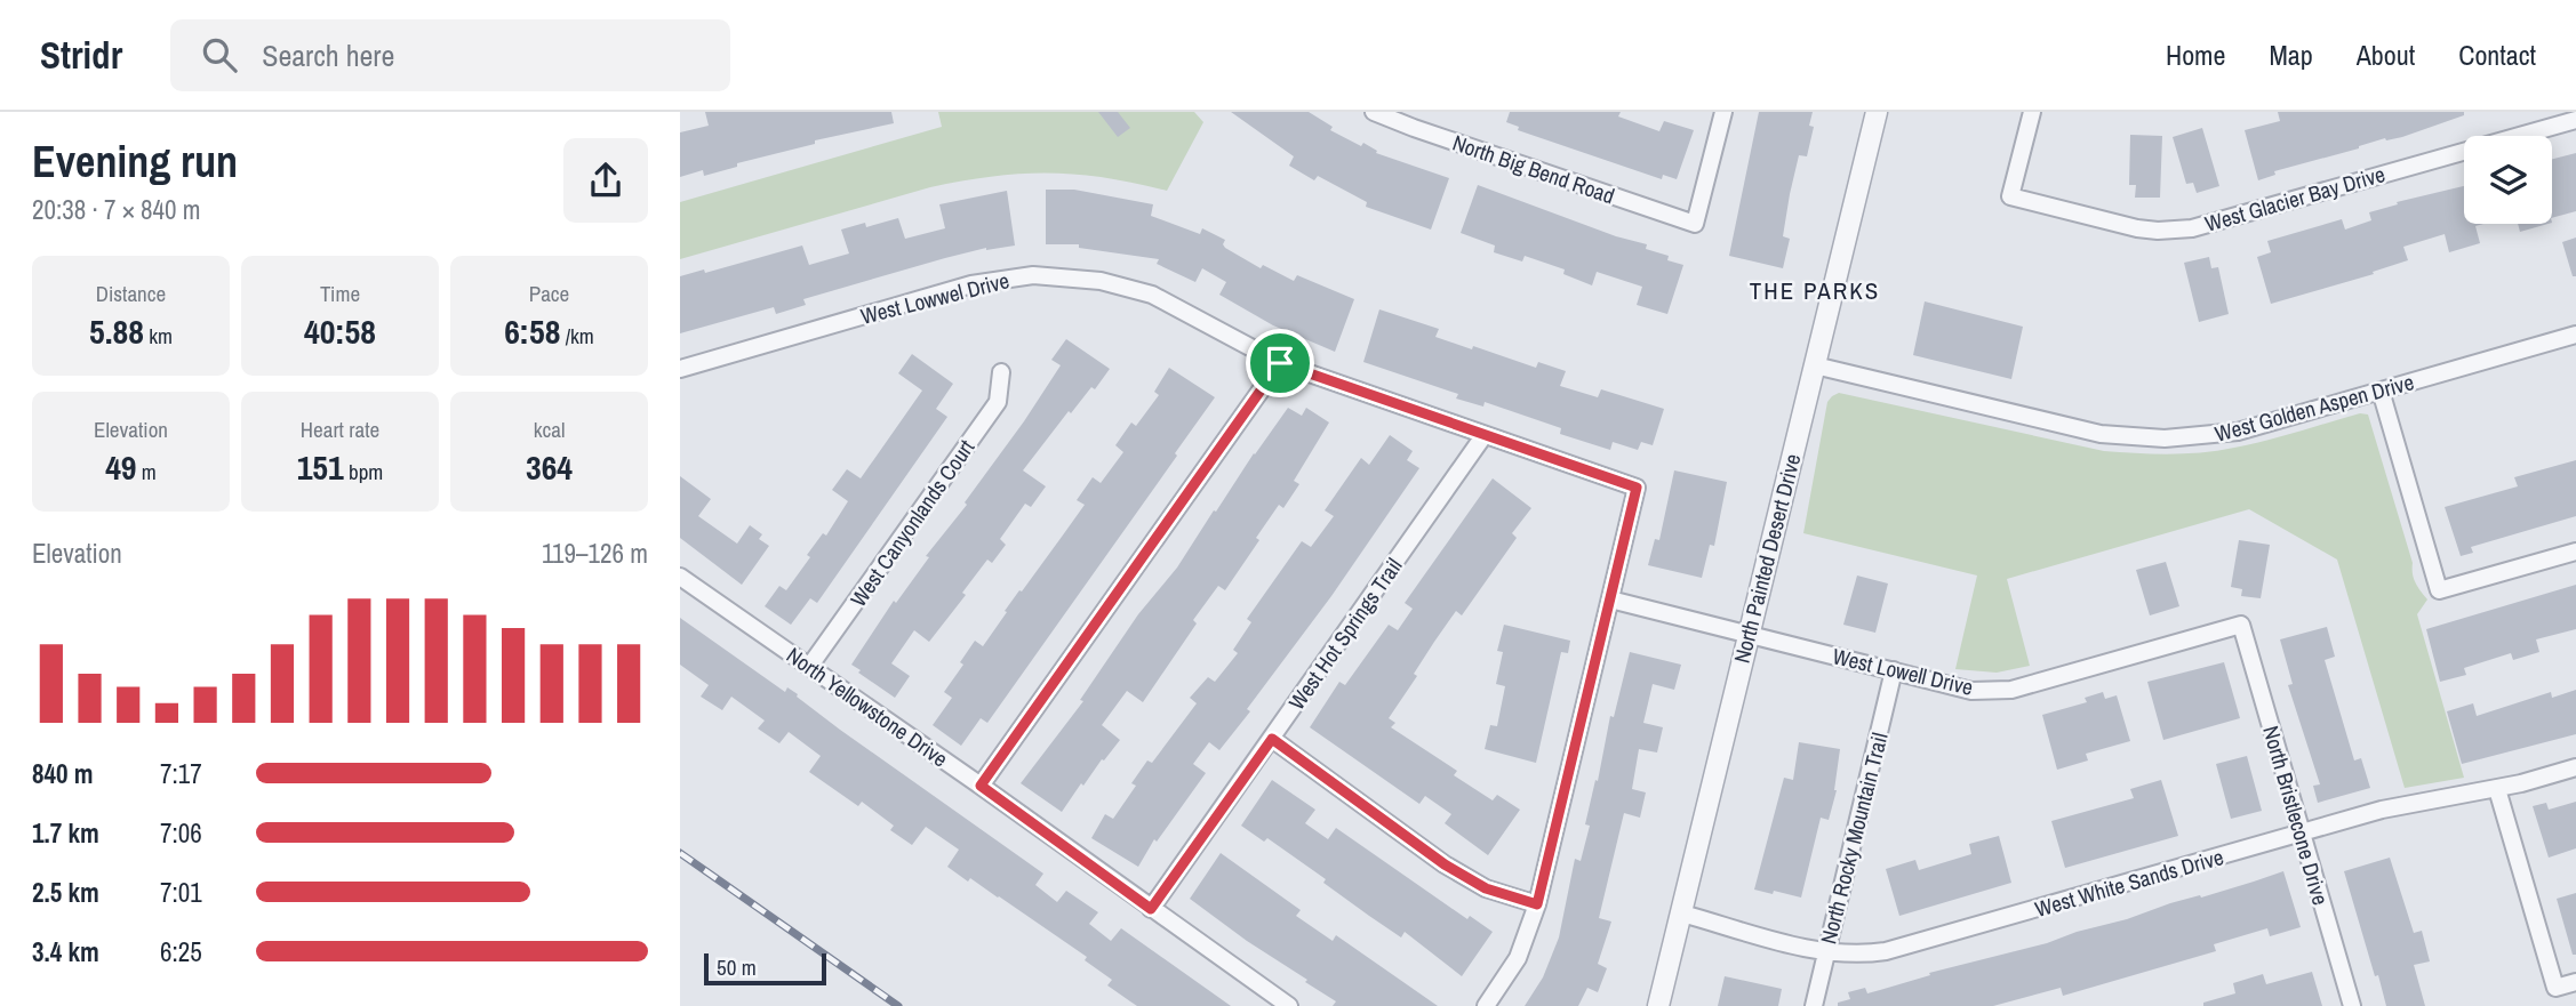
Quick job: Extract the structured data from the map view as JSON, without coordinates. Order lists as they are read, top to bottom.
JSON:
{
  "streets": {
    "street": [
      "North Big Bend Road",
      "West Glacier Bay Drive",
      "West Lowwel Drive",
      "West Golden Aspen Drive",
      "West Canyonlands Court",
      "North Painted Desert Drive",
      "West Hot Springs Trail",
      "West Lowell Drive",
      "North Yellowstone Drive",
      "North Bristlecone Drive",
      "North Rocky Mountain Trail",
      "West White Sands Drive"
    ]
  },
  "crossings": [
    ["West Lowwel Drive", "West Hot Springs Trail"],
    ["West Lowwel Drive", "West Lowell Drive"],
    ["West Golden Aspen Drive", "North Painted Desert Drive"],
    ["West Canyonlands Court", "North Yellowstone Drive"],
    ["North Painted Desert Drive", "West Lowell Drive"],
    ["North Painted Desert Drive", "West White Sands Drive"],
    ["West Hot Springs Trail", "North Yellowstone Drive"],
    ["West Lowell Drive", "North Bristlecone Drive"],
    ["West Lowell Drive", "North Rocky Mountain Trail"],
    ["North Bristlecone Drive", "West White Sands Drive"],
    ["North Rocky Mountain Trail", "West White Sands Drive"]
  ],
  "districts": ["THE PARKS"],
  "scale_bar": "50 m",
  "page": {
    "header": "Stridr",
    "search": "Search here",
    "nav": [
      "Home",
      "Map",
      "About",
      "Contact"
    ],
    "heading": ["Evening run", "20:38 · 7 × 840 m"],
    "stats": [
      ["Distance", "5.88 km"],
      ["Time", "40:58"],
      ["Pace", "6:58 /km"],
      ["Elevation", "49 m"],
      ["Heart rate", "151 bpm"],
      ["kcal", "364"]
    ],
    "chart": ["Elevation", "119–126 m"],
    "list": [
      {
        "name": "840 m",
        "note": "7:17"
      },
      {
        "name": "1.7 km",
        "note": "7:06"
      },
      {
        "name": "2.5 km",
        "note": "7:01"
      },
      {
        "name": "3.4 km",
        "note": "6:25"
      }
    ],
    "scale": "50 m"
  }
}
